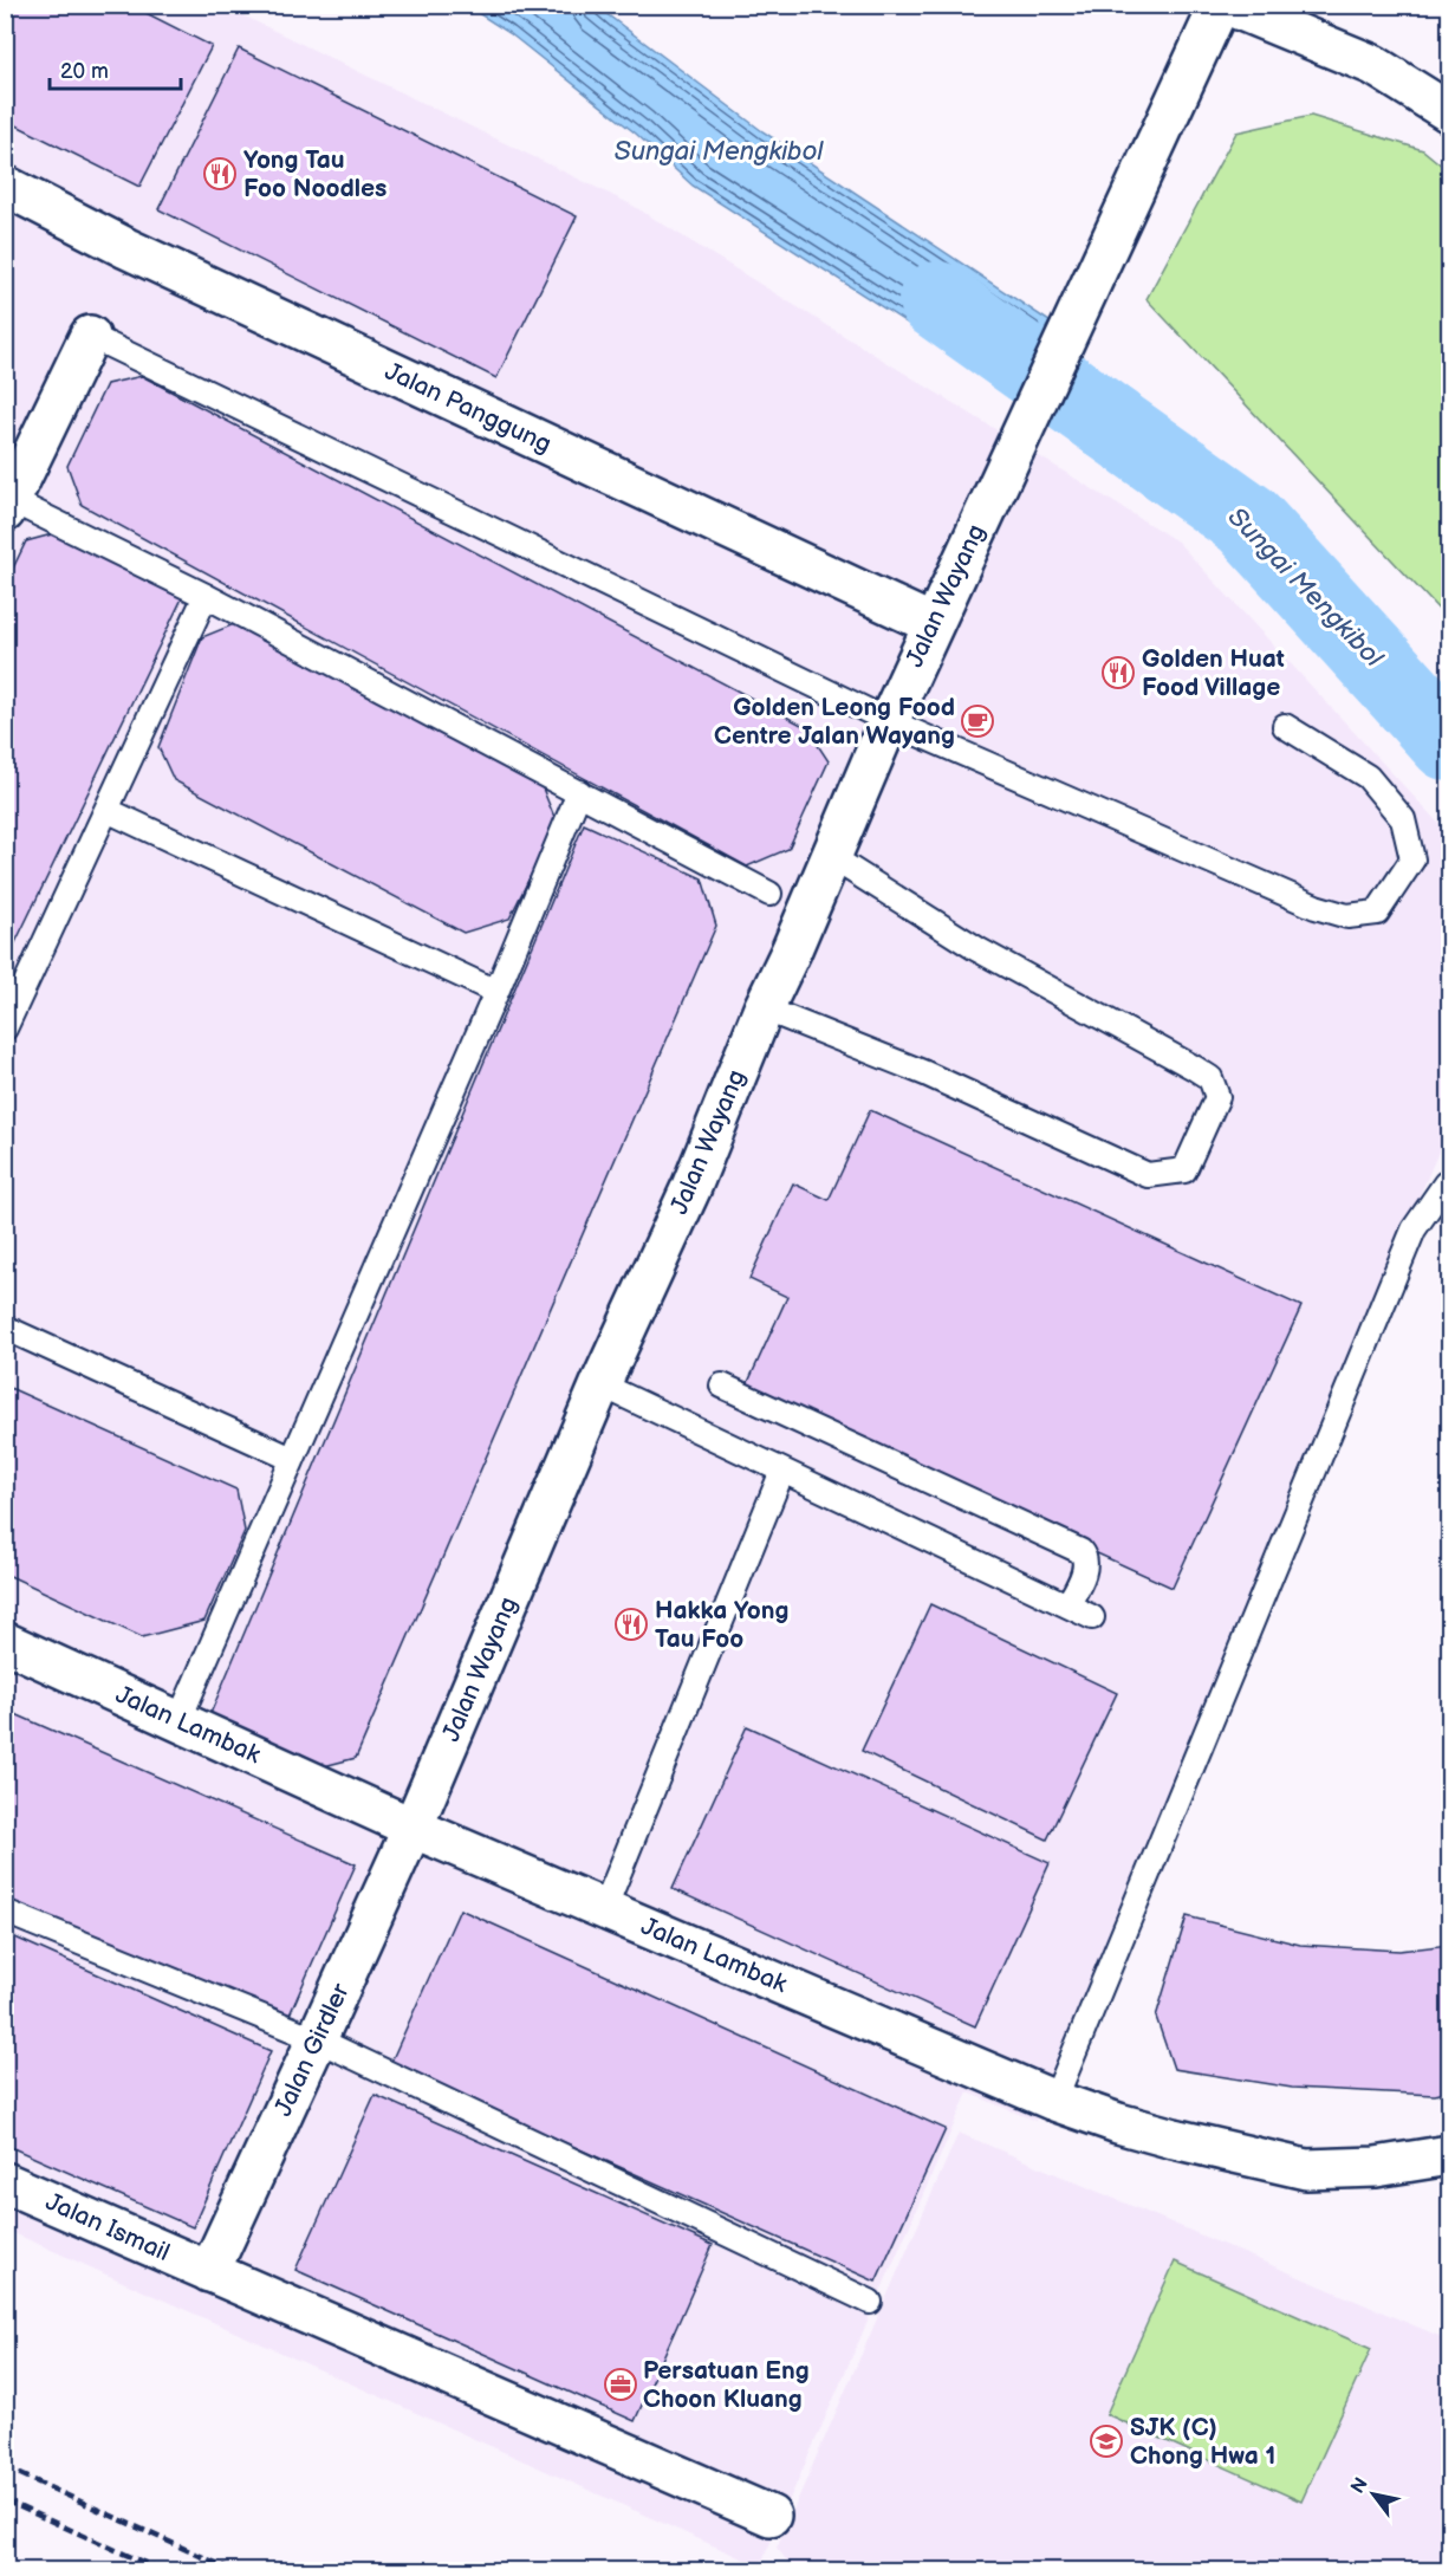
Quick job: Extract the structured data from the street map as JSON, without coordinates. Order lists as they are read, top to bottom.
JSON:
{
  "streets": {
    "street": [
      "Jalan Panggung",
      "Jalan Wayang",
      "Jalan Lambak",
      "Jalan Girdler",
      "Jalan Ismail"
    ]
  },
  "crossings": [
    ["Jalan Panggung", "Jalan Wayang"],
    ["Jalan Wayang", "Jalan Lambak"],
    ["Jalan Wayang", "Jalan Girdler"],
    ["Jalan Lambak", "Jalan Girdler"],
    ["Jalan Girdler", "Jalan Ismail"]
  ],
  "water": ["Sungai Mengkibol"],
  "places": {
    "restaurant": ["Yong Tau Foo Noodles", "Golden Huat Food Village", "Hakka Yong Tau Foo"],
    "cafe": ["Golden Leong Food Centre Jalan Wayang"],
    "office": ["Persatuan Eng Choon Kluang"],
    "school or university": ["SJK (C) Chong Hwa 1"]
  },
  "scale_bar": "20 m",
  "north": "top left"
}
